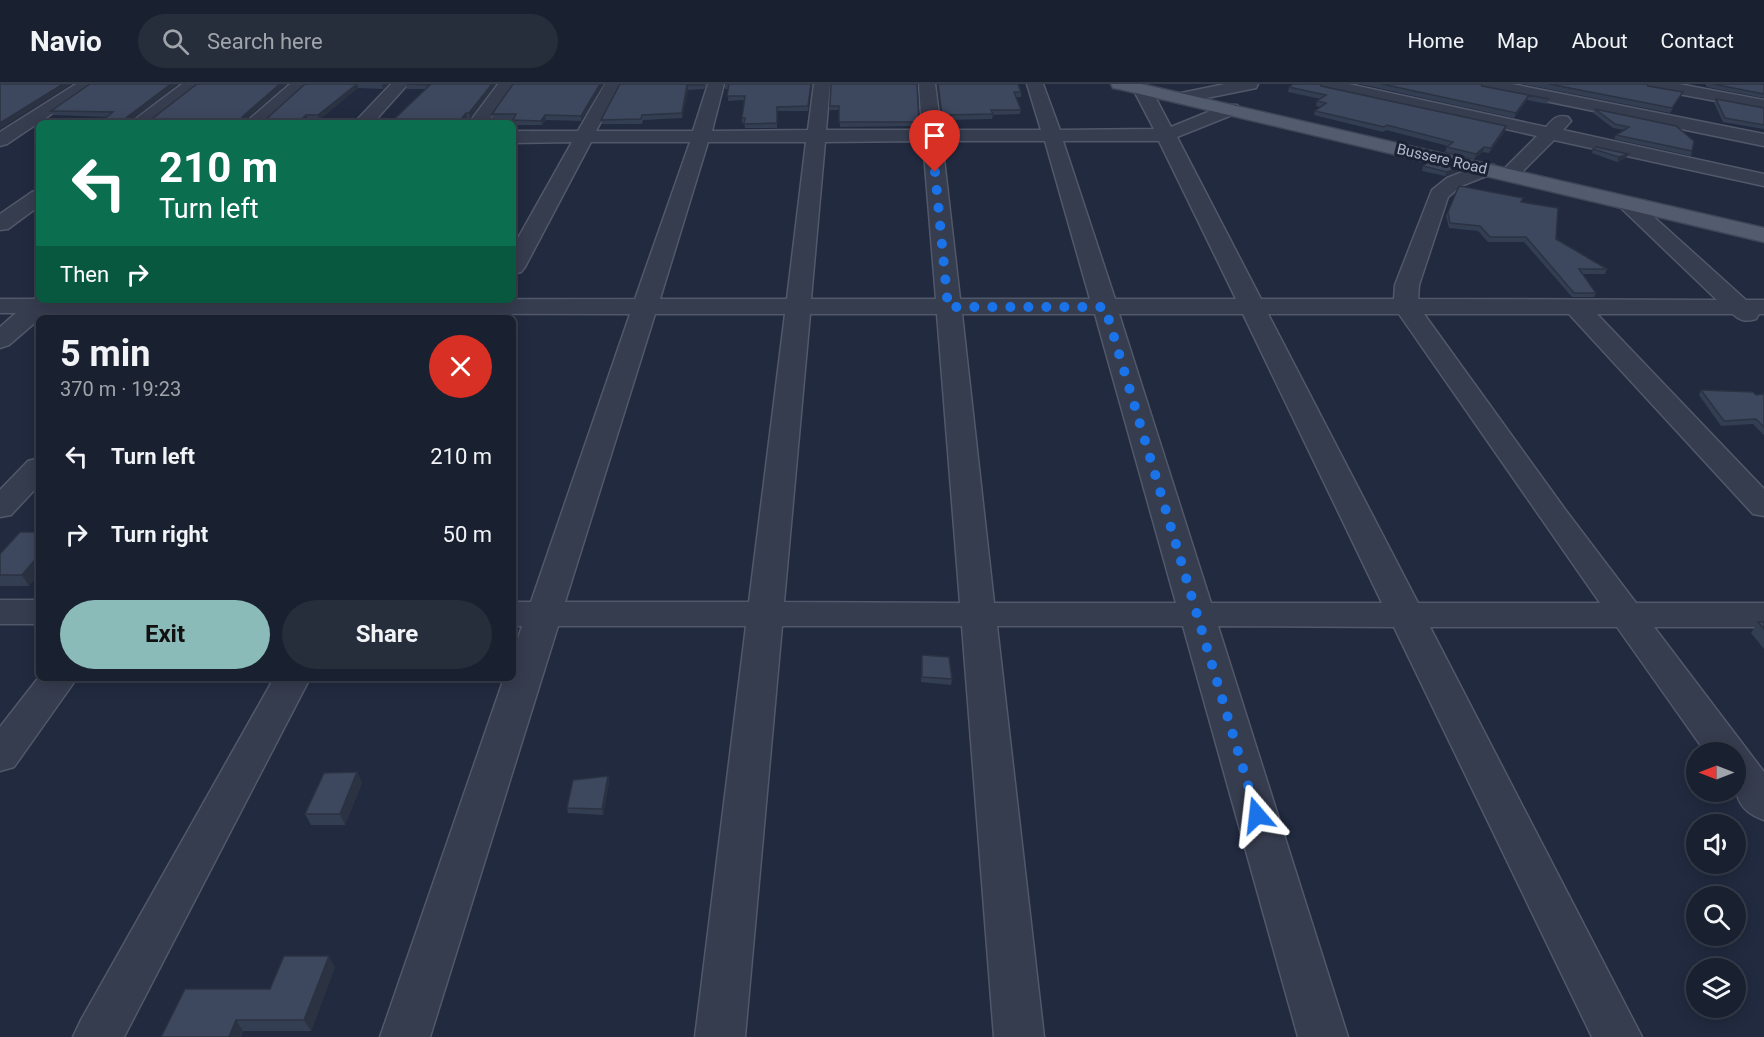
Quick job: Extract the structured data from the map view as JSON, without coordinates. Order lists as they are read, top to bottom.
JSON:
{
  "streets": {
    "main road": ["Bussere Road"]
  },
  "north": "left",
  "page": {
    "header": "Navio",
    "search": "Search here",
    "nav": [
      "Home",
      "Map",
      "About",
      "Contact"
    ],
    "turn": ["210 m", "Turn left"],
    "then": "Then",
    "heading": ["5 min", "370 m · 19:23"],
    "list": [
      {
        "name": "Turn left",
        "value": "210 m"
      },
      {
        "name": "Turn right",
        "value": "50 m"
      }
    ],
    "buttons": ["Exit", "Share"]
  }
}
